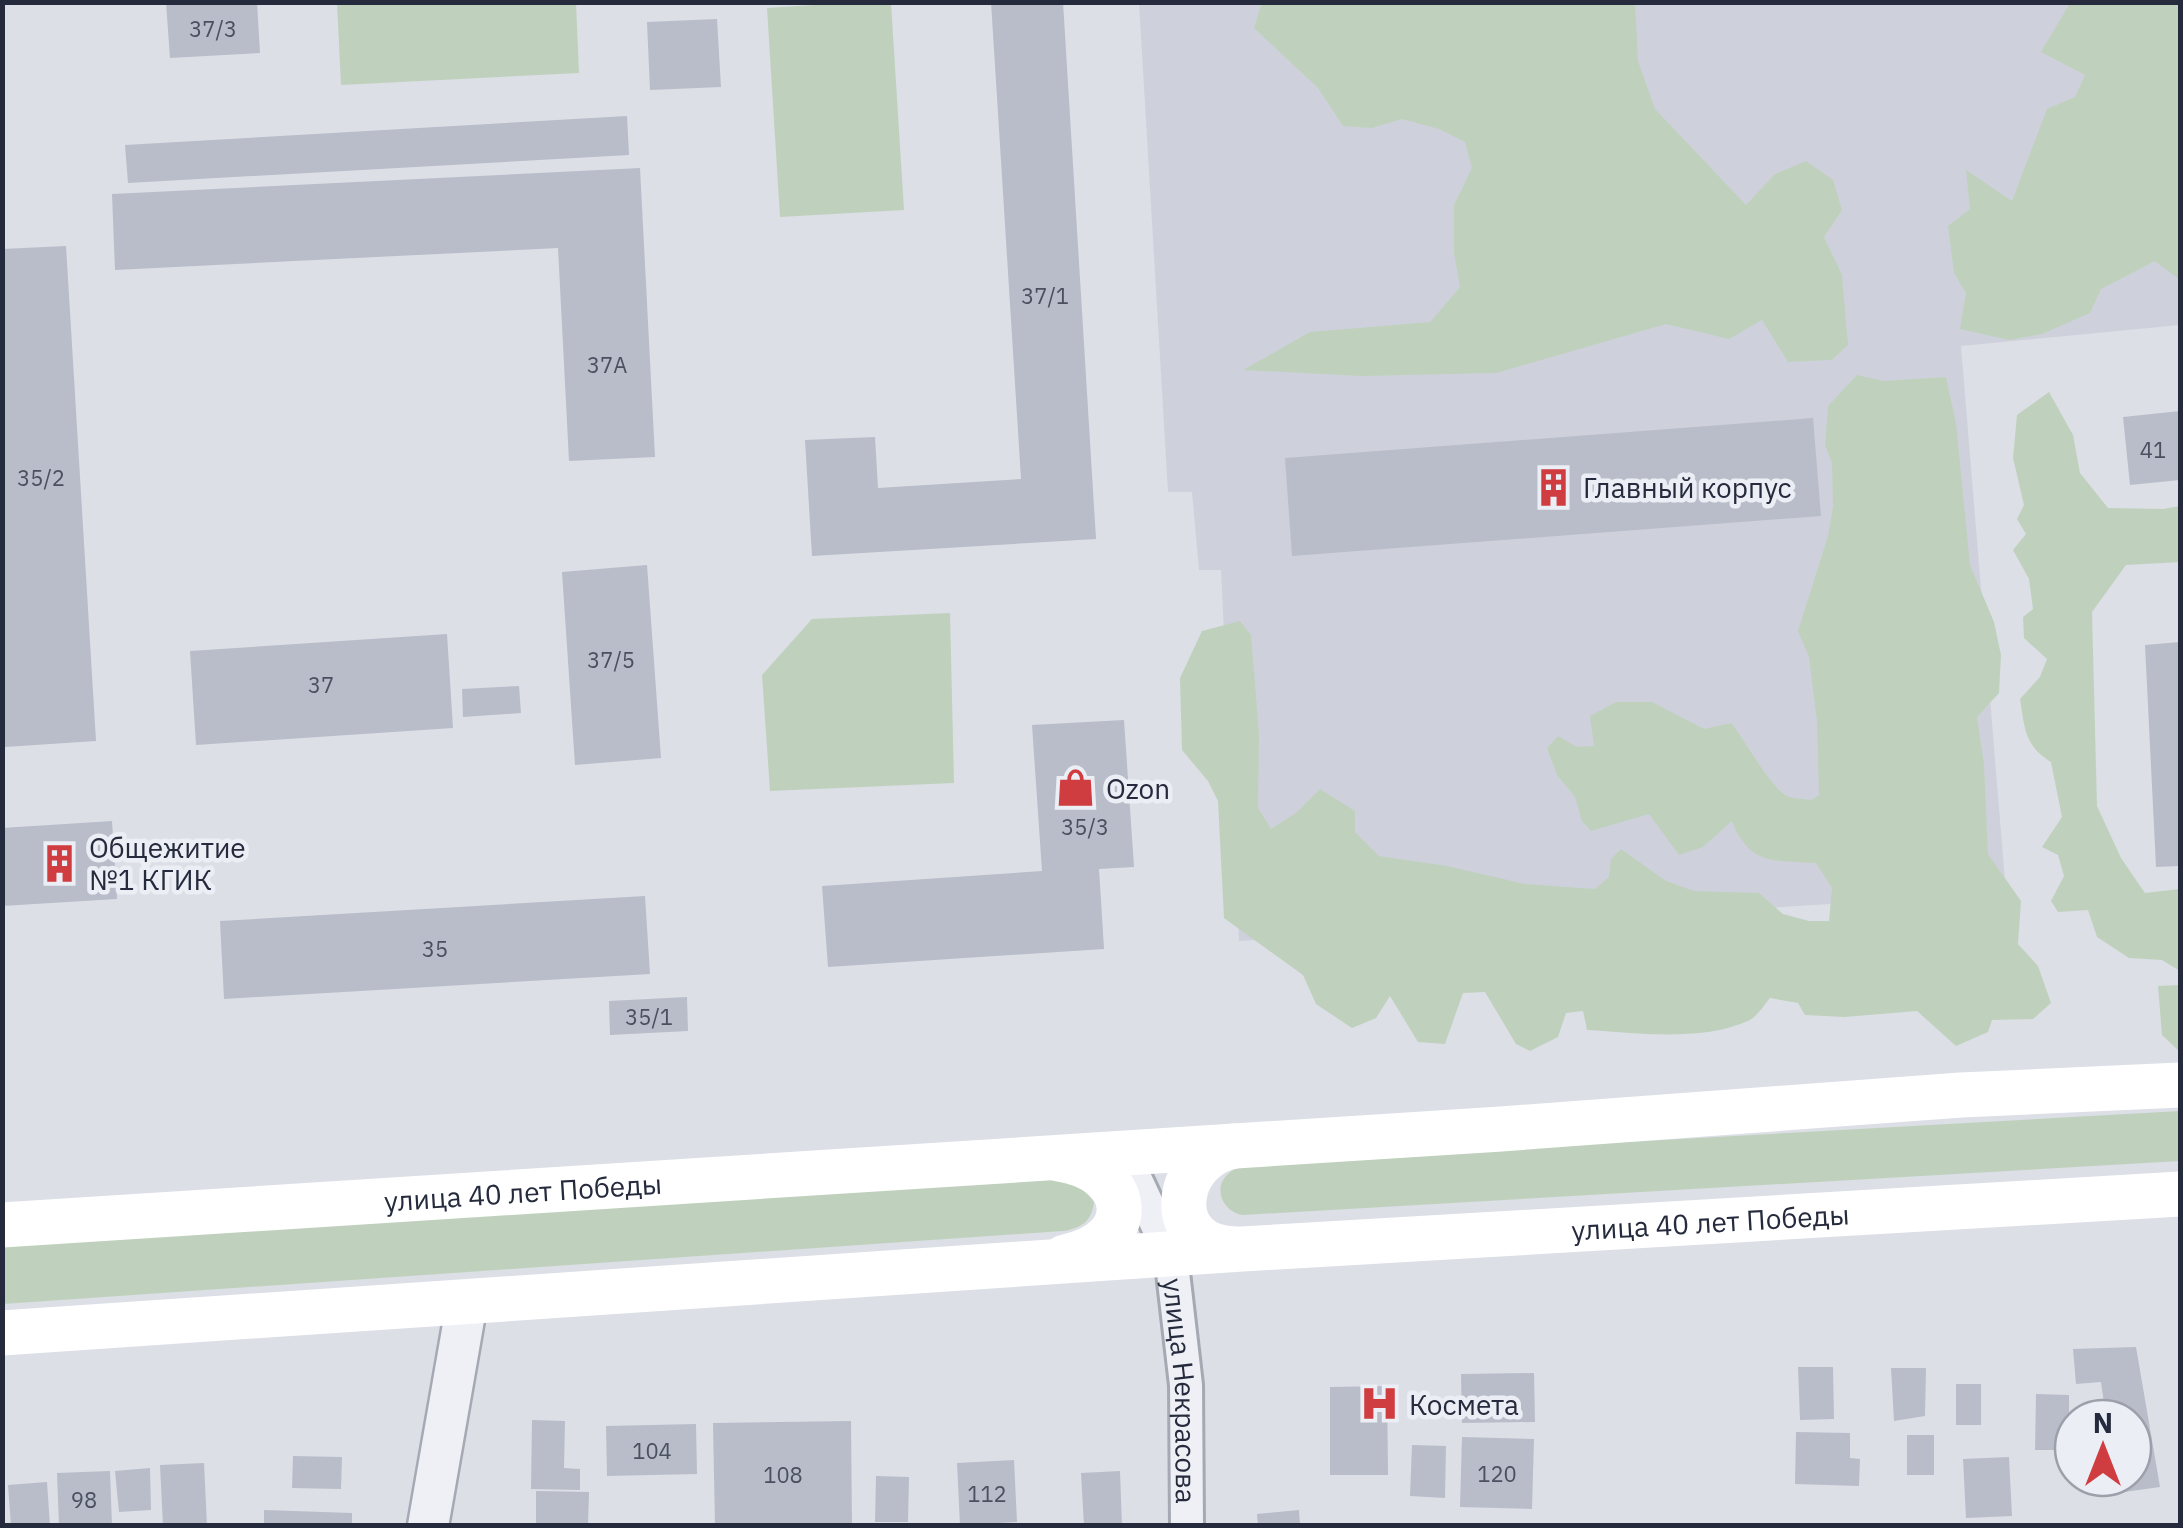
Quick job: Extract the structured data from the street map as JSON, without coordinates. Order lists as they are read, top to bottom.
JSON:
{
  "streets": {
    "main road": ["улица 40 лет Победы"],
    "street": ["улица Некрасова"]
  },
  "crossings": [
    ["улица 40 лет Победы", "улица Некрасова"]
  ],
  "places": {
    "building": ["Главный корпус", "Общежитие №1 КГИК"],
    "shop": ["Ozon"],
    "hospital": ["Космета"]
  },
  "house_numbers": [
    "37/3",
    "37/1",
    "37А",
    "41",
    "35/2",
    "37/5",
    "37",
    "35/3",
    "35",
    "35/1",
    "104",
    "120",
    "108",
    "112",
    "98"
  ],
  "north": "top"
}
